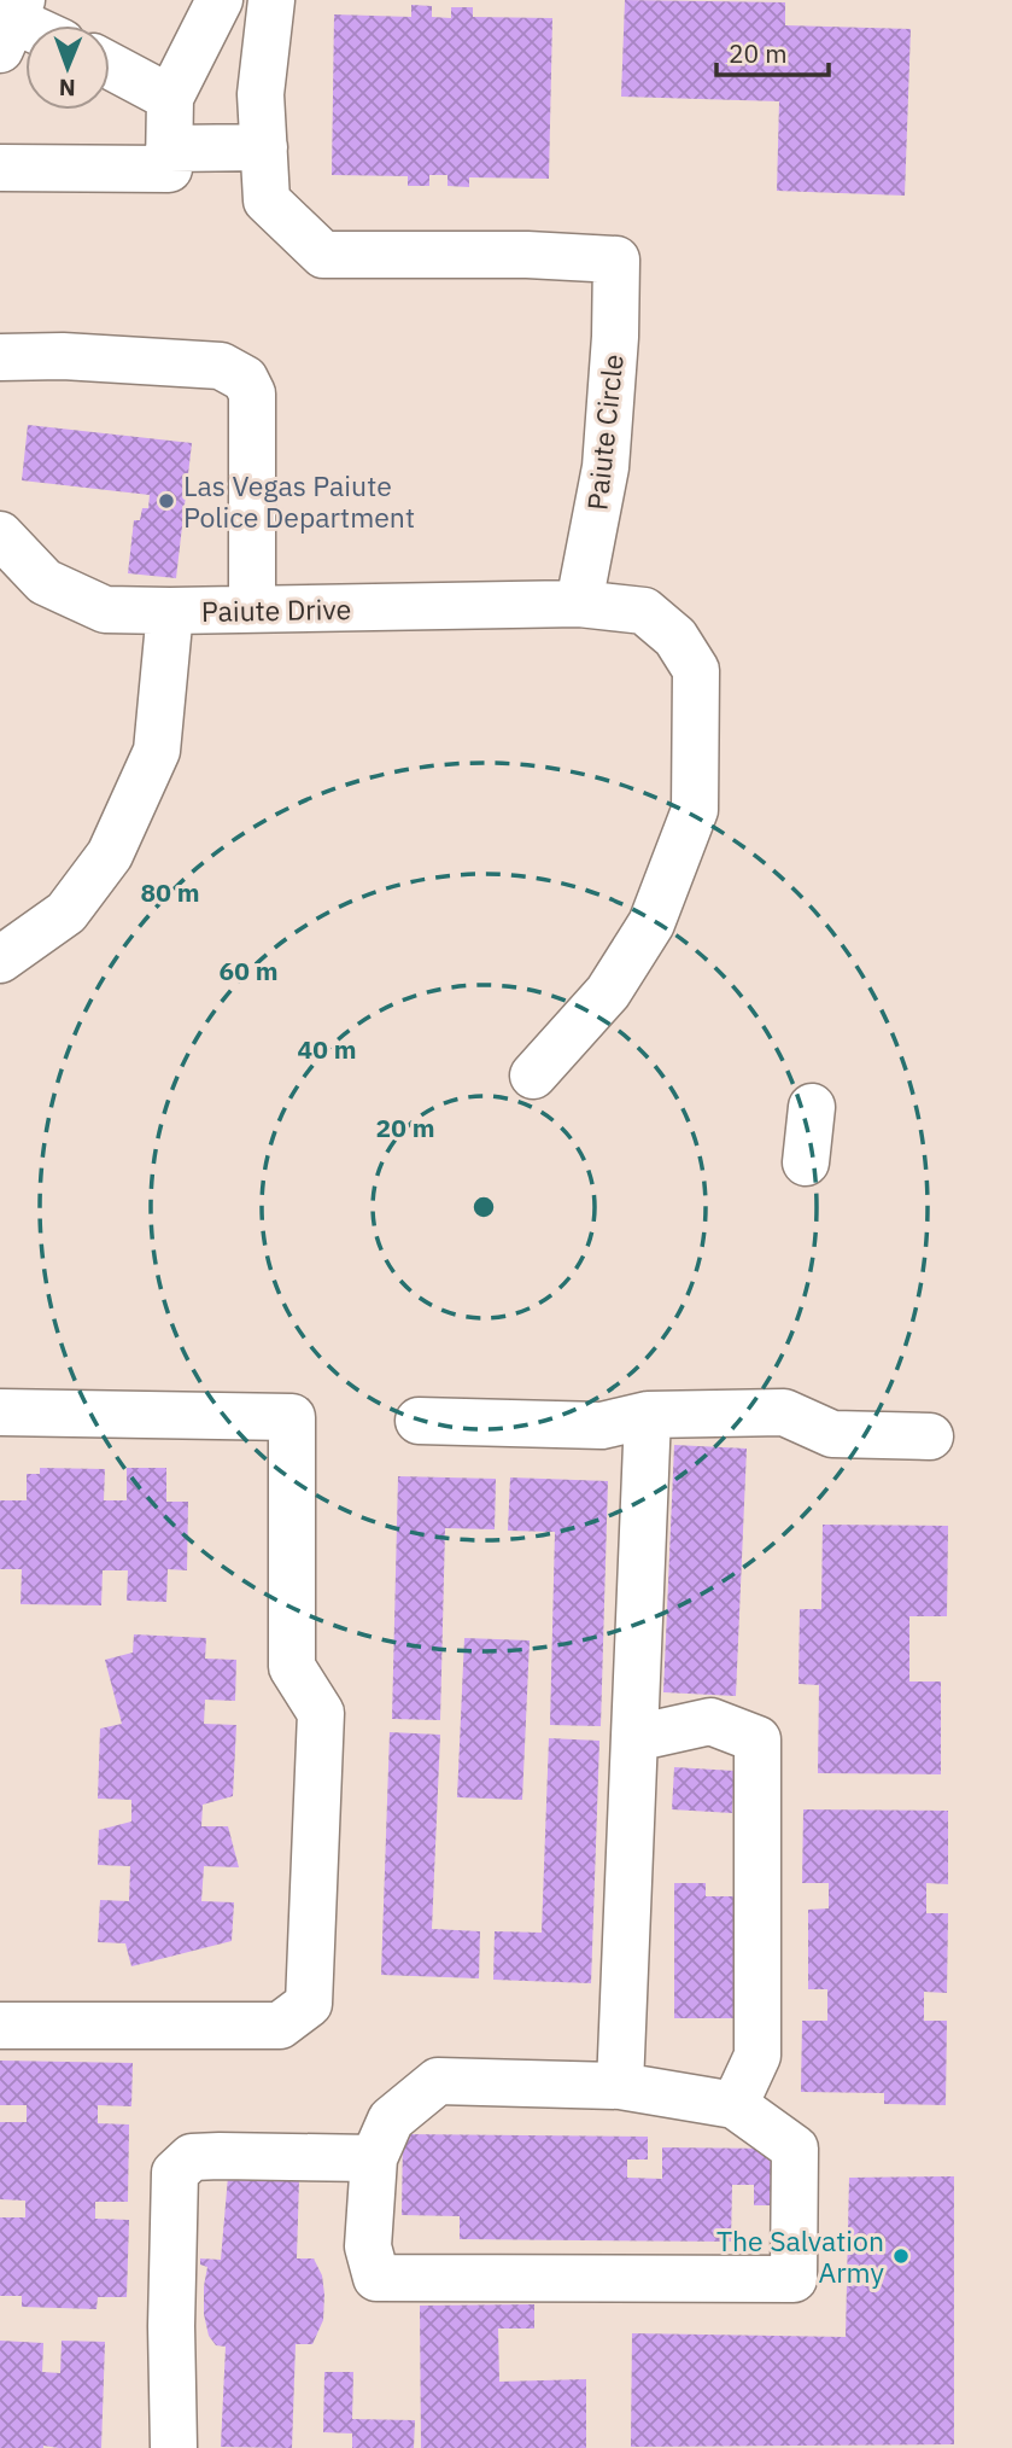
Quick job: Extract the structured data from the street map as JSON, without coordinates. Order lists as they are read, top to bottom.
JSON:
{
  "streets": {
    "street": ["Paiute Circle", "Paiute Drive"]
  },
  "crossings": [
    ["Paiute Circle", "Paiute Drive"]
  ],
  "places": ["Las Vegas Paiute Police Department", "The Salvation Army"],
  "scale_bar": "20 m",
  "north": "bottom",
  "rings": [
    "80 m",
    "60 m",
    "40 m",
    "20 m"
  ]
}
